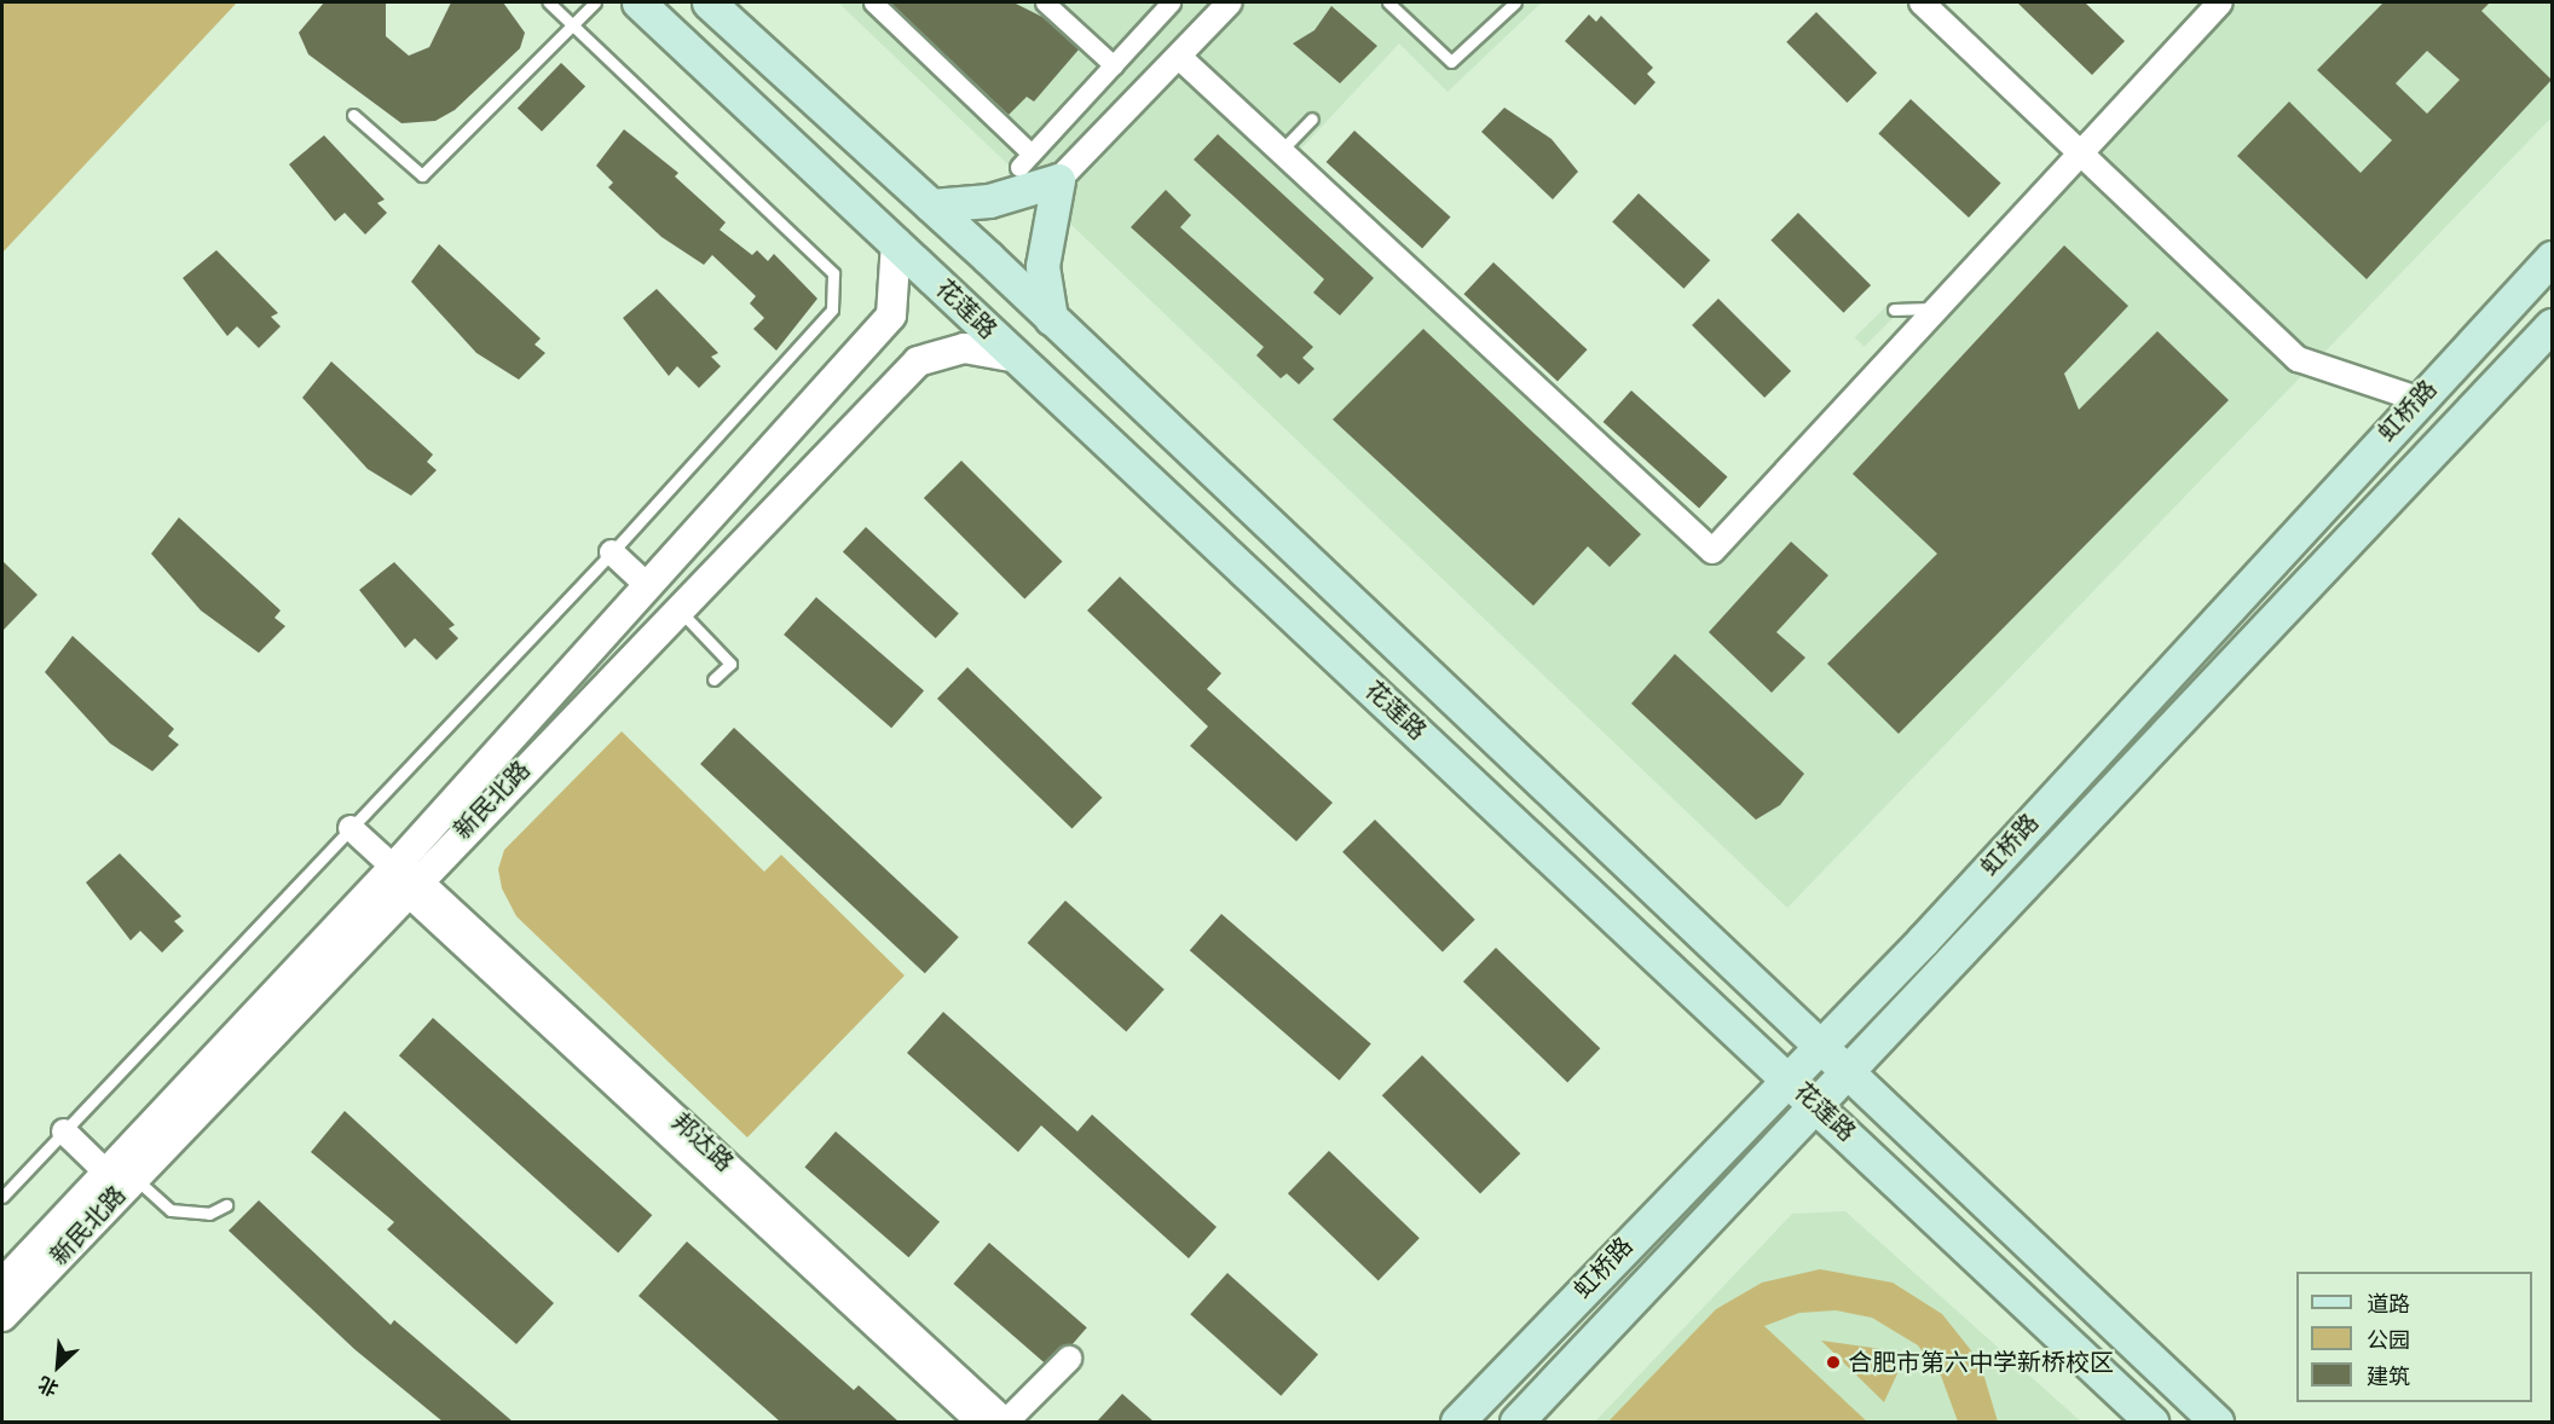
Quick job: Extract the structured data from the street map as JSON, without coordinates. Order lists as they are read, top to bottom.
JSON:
{
  "streets": {
    "main road": ["花莲路", "虹桥路"],
    "street": ["新民北路", "邦达路"]
  },
  "crossings": [
    ["花莲路", "虹桥路"],
    ["花莲路", "新民北路"],
    ["新民北路", "邦达路"]
  ],
  "places": ["合肥市第六中学新桥校区"],
  "legend": ["道路", "公园", "建筑"],
  "north": "bottom left"
}
